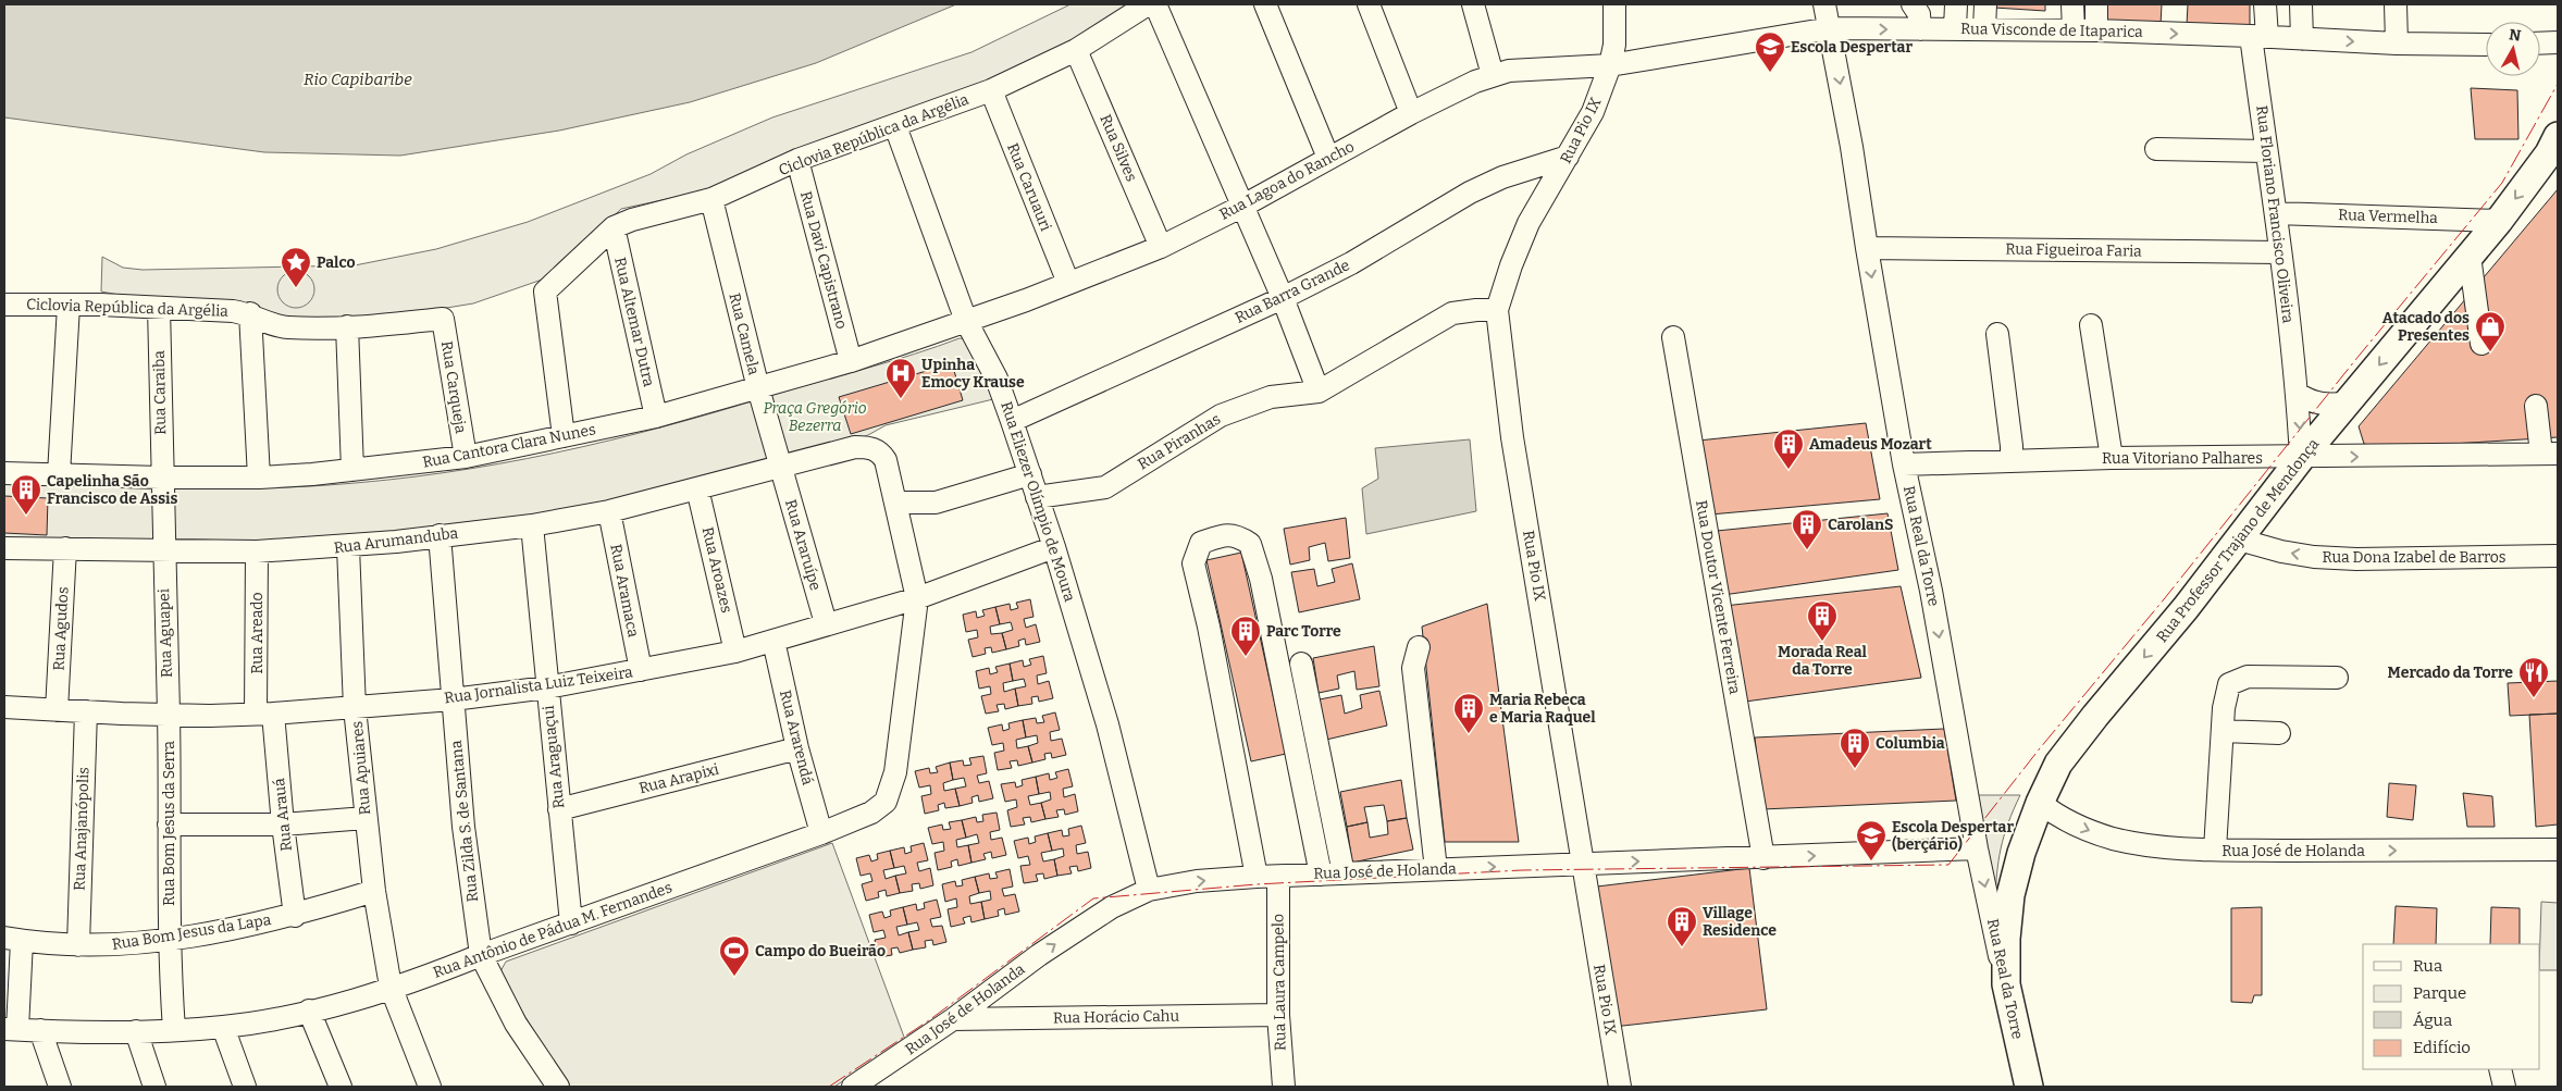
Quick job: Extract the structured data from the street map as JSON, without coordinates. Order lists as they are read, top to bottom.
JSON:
{
  "streets": {
    "main road": ["Rua Professor Trajano de Mendonça", "Rua Real da Torre"],
    "street": [
      "Rua Visconde de Itaparica",
      "Rua Pio IX",
      "Ciclovia República da Argélia",
      "Rua Silves",
      "Rua Lagoa do Rancho",
      "Rua Caruauri",
      "Rua Floriano Francisco Oliveira",
      "Rua Vermelha",
      "Rua Figueiroa Faria",
      "Rua Davi Capistrano",
      "Rua Barra Grande",
      "Rua Altemar Dutra",
      "Rua Camela",
      "Rua Carqueja",
      "Rua Caraiba",
      "Rua Piranhas",
      "Rua Cantora Clara Nunes",
      "Rua Vitoriano Palhares",
      "Rua Eliezer Olímpio de Moura",
      "Rua Arumanduba",
      "Rua Araruípe",
      "Rua Dona Izabel de Barros",
      "Rua Aroazes",
      "Rua Aramaca",
      "Rua Doutor Vicente Ferreira",
      "Rua Agudos",
      "Rua Aguapei",
      "Rua Areado",
      "Rua Jornalista Luiz Teixeira",
      "Rua Ararendá",
      "Rua Araguaçui",
      "Rua Apuiares",
      "Rua Arapixi",
      "Rua Arauá",
      "Rua Zilda S. de Santana",
      "Rua Bom Jesus da Serra",
      "Rua Anajanópolis",
      "Rua José de Holanda",
      "Rua Antônio de Pádua M. Fernandes",
      "Rua Bom Jesus da Lapa",
      "Rua Laura Campelo",
      "Rua Horácio Cahu"
    ]
  },
  "crossings": [
    ["Rua Visconde de Itaparica", "Rua Pio IX"],
    ["Rua Visconde de Itaparica", "Rua Lagoa do Rancho"],
    ["Rua Visconde de Itaparica", "Rua Floriano Francisco Oliveira"],
    ["Rua Visconde de Itaparica", "Rua Real da Torre"],
    ["Rua Pio IX", "Rua Lagoa do Rancho"],
    ["Rua Pio IX", "Rua Barra Grande"],
    ["Rua Pio IX", "Rua Piranhas"],
    ["Rua Pio IX", "Rua José de Holanda"],
    ["Ciclovia República da Argélia", "Rua Silves"],
    ["Ciclovia República da Argélia", "Rua Caruauri"],
    ["Ciclovia República da Argélia", "Rua Davi Capistrano"],
    ["Ciclovia República da Argélia", "Rua Altemar Dutra"],
    ["Ciclovia República da Argélia", "Rua Camela"],
    ["Ciclovia República da Argélia", "Rua Carqueja"],
    ["Ciclovia República da Argélia", "Rua Caraiba"],
    ["Ciclovia República da Argélia", "Rua Cantora Clara Nunes"],
    ["Ciclovia República da Argélia", "Rua Eliezer Olímpio de Moura"],
    ["Rua Silves", "Rua Lagoa do Rancho"],
    ["Rua Lagoa do Rancho", "Rua Caruauri"],
    ["Rua Lagoa do Rancho", "Rua Cantora Clara Nunes"],
    ["Rua Lagoa do Rancho", "Rua Eliezer Olímpio de Moura"],
    ["Rua Floriano Francisco Oliveira", "Rua Vermelha"],
    ["Rua Floriano Francisco Oliveira", "Rua Figueiroa Faria"],
    ["Rua Floriano Francisco Oliveira", "Rua Vitoriano Palhares"],
    ["Rua Floriano Francisco Oliveira", "Rua Professor Trajano de Mendonça"],
    ["Rua Vermelha", "Rua Professor Trajano de Mendonça"],
    ["Rua Figueiroa Faria", "Rua Real da Torre"],
    ["Rua Davi Capistrano", "Rua Cantora Clara Nunes"],
    ["Rua Barra Grande", "Rua Eliezer Olímpio de Moura"],
    ["Rua Altemar Dutra", "Rua Cantora Clara Nunes"],
    ["Rua Camela", "Rua Cantora Clara Nunes"],
    ["Rua Camela", "Rua Arumanduba"],
    ["Rua Camela", "Rua Araruípe"],
    ["Rua Carqueja", "Rua Cantora Clara Nunes"],
    ["Rua Caraiba", "Rua Cantora Clara Nunes"],
    ["Rua Caraiba", "Rua Arumanduba"],
    ["Rua Caraiba", "Rua Aguapei"],
    ["Rua Piranhas", "Rua Eliezer Olímpio de Moura"],
    ["Rua Cantora Clara Nunes", "Rua Eliezer Olímpio de Moura"],
    ["Rua Vitoriano Palhares", "Rua Professor Trajano de Mendonça"],
    ["Rua Vitoriano Palhares", "Rua Real da Torre"],
    ["Rua Eliezer Olímpio de Moura", "Rua Jornalista Luiz Teixeira"],
    ["Rua Eliezer Olímpio de Moura", "Rua José de Holanda"],
    ["Rua Arumanduba", "Rua Araruípe"],
    ["Rua Arumanduba", "Rua Aroazes"],
    ["Rua Arumanduba", "Rua Aramaca"],
    ["Rua Arumanduba", "Rua Agudos"],
    ["Rua Arumanduba", "Rua Aguapei"],
    ["Rua Arumanduba", "Rua Areado"],
    ["Rua Arumanduba", "Rua Araguaçui"],
    ["Rua Arumanduba", "Rua Apuiares"],
    ["Rua Arumanduba", "Rua Zilda S. de Santana"],
    ["Rua Arumanduba", "Rua Antônio de Pádua M. Fernandes"],
    ["Rua Professor Trajano de Mendonça", "Rua Real da Torre"],
    ["Rua Professor Trajano de Mendonça", "Rua Dona Izabel de Barros"],
    ["Rua Professor Trajano de Mendonça", "Rua José de Holanda"],
    ["Rua Araruípe", "Rua Jornalista Luiz Teixeira"],
    ["Rua Real da Torre", "Rua José de Holanda"],
    ["Rua Aroazes", "Rua Jornalista Luiz Teixeira"],
    ["Rua Aramaca", "Rua Jornalista Luiz Teixeira"],
    ["Rua Doutor Vicente Ferreira", "Rua José de Holanda"],
    ["Rua Agudos", "Rua Jornalista Luiz Teixeira"],
    ["Rua Aguapei", "Rua Jornalista Luiz Teixeira"],
    ["Rua Aguapei", "Rua Bom Jesus da Serra"],
    ["Rua Areado", "Rua Jornalista Luiz Teixeira"],
    ["Rua Areado", "Rua Arauá"],
    ["Rua Jornalista Luiz Teixeira", "Rua Ararendá"],
    ["Rua Jornalista Luiz Teixeira", "Rua Araguaçui"],
    ["Rua Jornalista Luiz Teixeira", "Rua Apuiares"],
    ["Rua Jornalista Luiz Teixeira", "Rua Arauá"],
    ["Rua Jornalista Luiz Teixeira", "Rua Zilda S. de Santana"],
    ["Rua Jornalista Luiz Teixeira", "Rua Bom Jesus da Serra"],
    ["Rua Jornalista Luiz Teixeira", "Rua Anajanópolis"],
    ["Rua Jornalista Luiz Teixeira", "Rua Antônio de Pádua M. Fernandes"],
    ["Rua Ararendá", "Rua Arapixi"],
    ["Rua Ararendá", "Rua Antônio de Pádua M. Fernandes"],
    ["Rua Araguaçui", "Rua Arapixi"],
    ["Rua Araguaçui", "Rua Antônio de Pádua M. Fernandes"],
    ["Rua Apuiares", "Rua Antônio de Pádua M. Fernandes"],
    ["Rua Apuiares", "Rua Bom Jesus da Lapa"],
    ["Rua Arauá", "Rua Bom Jesus da Lapa"],
    ["Rua Zilda S. de Santana", "Rua Antônio de Pádua M. Fernandes"],
    ["Rua Bom Jesus da Serra", "Rua Antônio de Pádua M. Fernandes"],
    ["Rua Bom Jesus da Serra", "Rua Bom Jesus da Lapa"],
    ["Rua Anajanópolis", "Rua Bom Jesus da Lapa"],
    ["Rua José de Holanda", "Rua Laura Campelo"],
    ["Rua José de Holanda", "Rua Horácio Cahu"],
    ["Rua Laura Campelo", "Rua Horácio Cahu"]
  ],
  "one_way": [
    "Rua Visconde de Itaparica",
    "Rua Vitoriano Palhares",
    "Rua Professor Trajano de Mendonça",
    "Rua Real da Torre",
    "Rua José de Holanda"
  ],
  "water": ["Rio Capibaribe"],
  "parks": ["Praça Gregório Bezerra"],
  "places": {
    "school or university": ["Escola Despertar", "Escola Despertar (berçário)"],
    "place": ["Palco"],
    "shop": ["Atacado dos Presentes"],
    "hospital": ["Upinha Emocy Krause"],
    "building": [
      "Amadeus Mozart",
      "Capelinha São Francisco de Assis",
      "CarolanS",
      "Morada Real da Torre",
      "Parc Torre",
      "Maria Rebeca e Maria Raquel",
      "Columbia",
      "Village Residence"
    ],
    "restaurant": ["Mercado da Torre"],
    "sports": ["Campo do Bueirão"]
  },
  "legend": [
    "Rua",
    "Parque",
    "Água",
    "Edifício"
  ],
  "north": "top"
}
